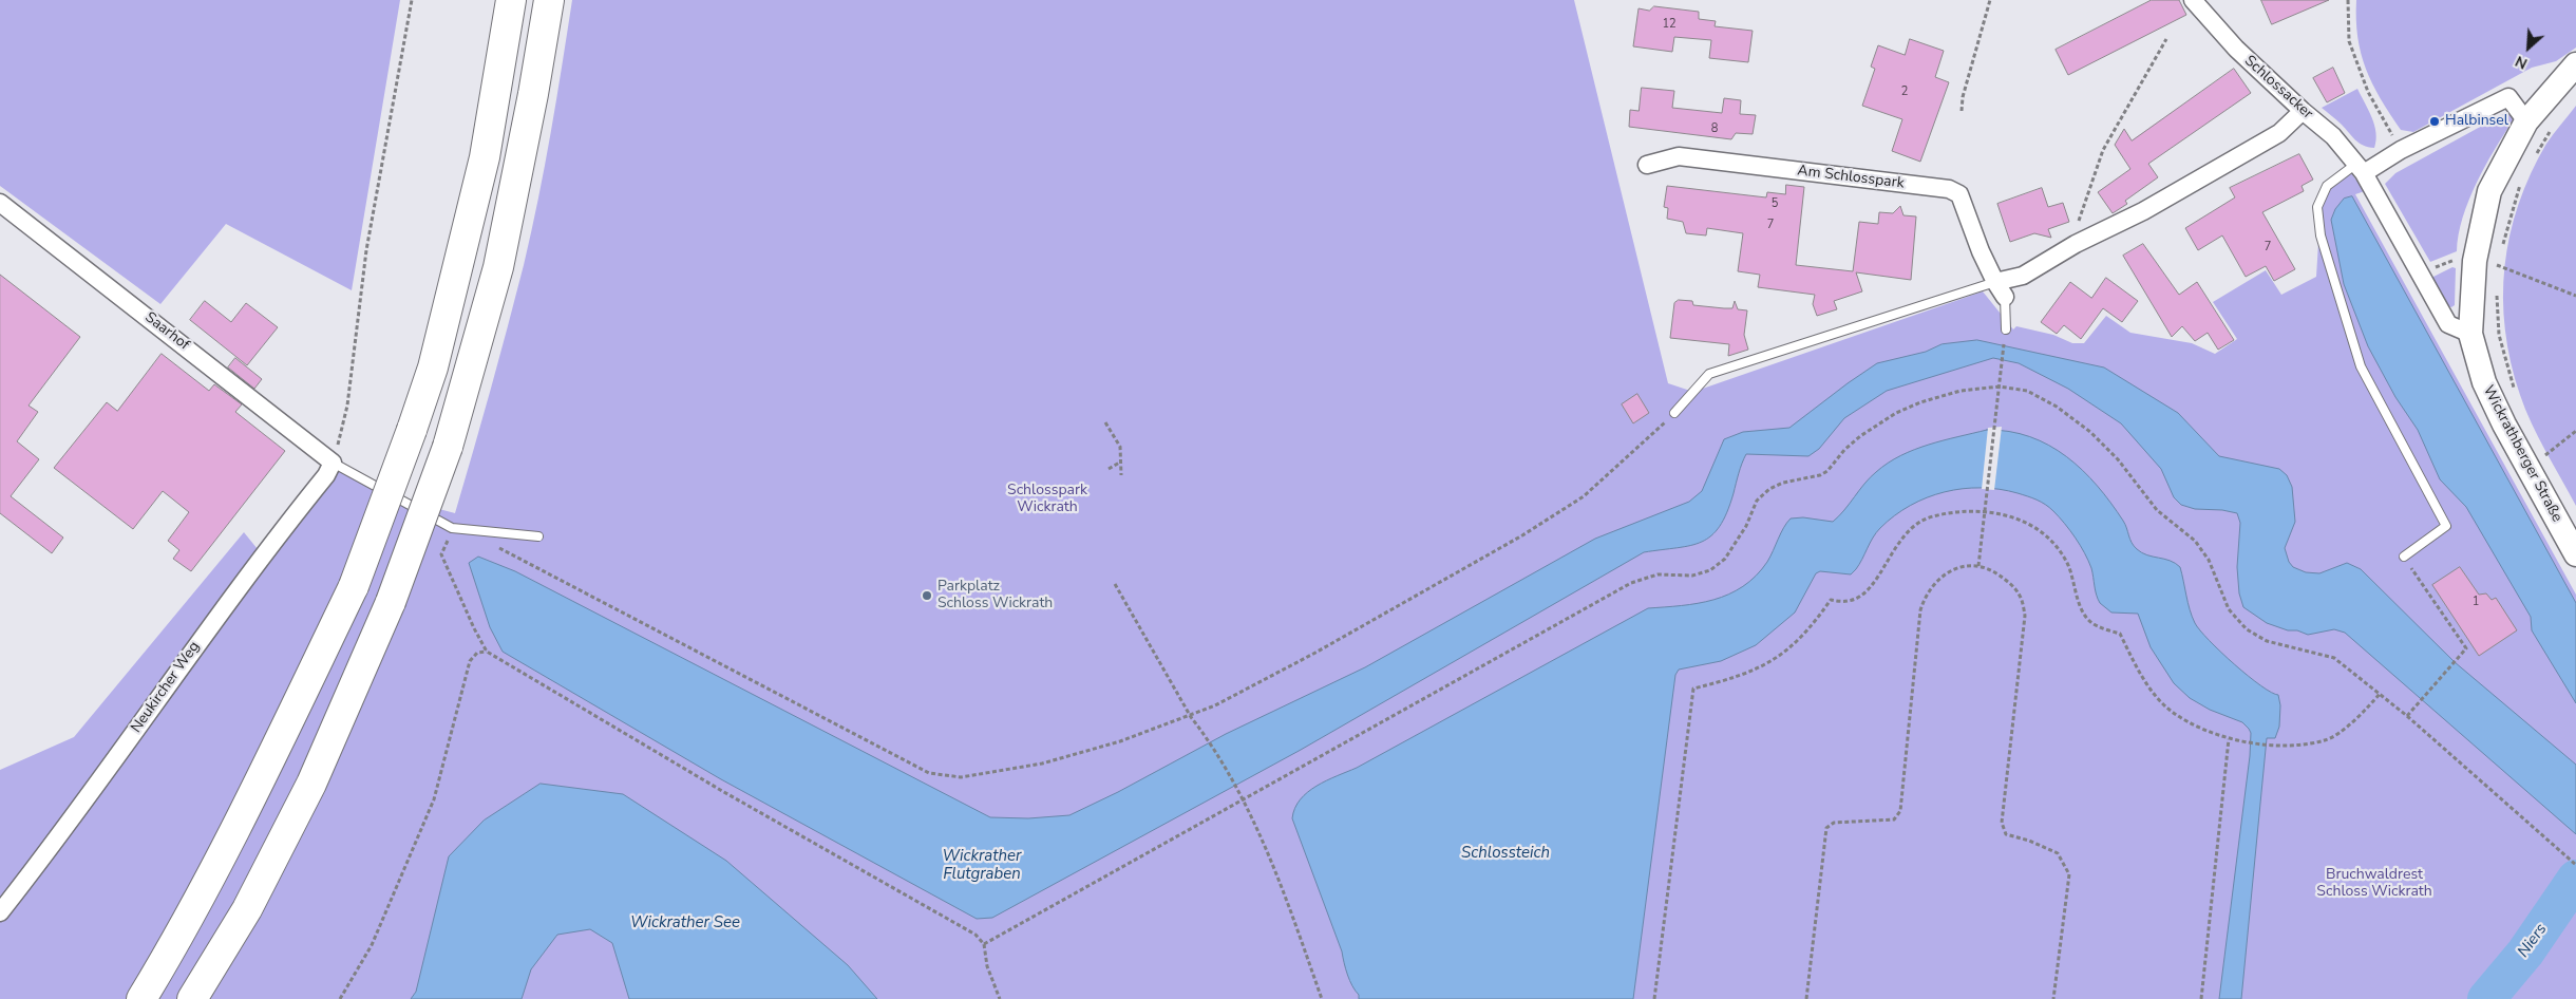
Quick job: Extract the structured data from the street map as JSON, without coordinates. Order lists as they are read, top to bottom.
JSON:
{
  "streets": {
    "main road": ["Wickrathberger Straße"],
    "street": [
      "Schlossacker",
      "Am Schlosspark",
      "Saarhof",
      "Neukircher Weg"
    ]
  },
  "crossings": [
    ["Schlossacker", "Wickrathberger Straße"],
    ["Saarhof", "Neukircher Weg"]
  ],
  "water": [
    "Schlossteich",
    "Wickrather Flutgraben",
    "Wickrather See",
    "Niers"
  ],
  "parks": ["Schlosspark Wickrath", "Bruchwaldrest Schloss Wickrath"],
  "places": ["Halbinsel", "Parkplatz Schloss Wickrath"],
  "house_numbers": [
    "12",
    "2",
    "8",
    "5",
    "7",
    "7",
    "1"
  ],
  "north": "bottom left"
}
